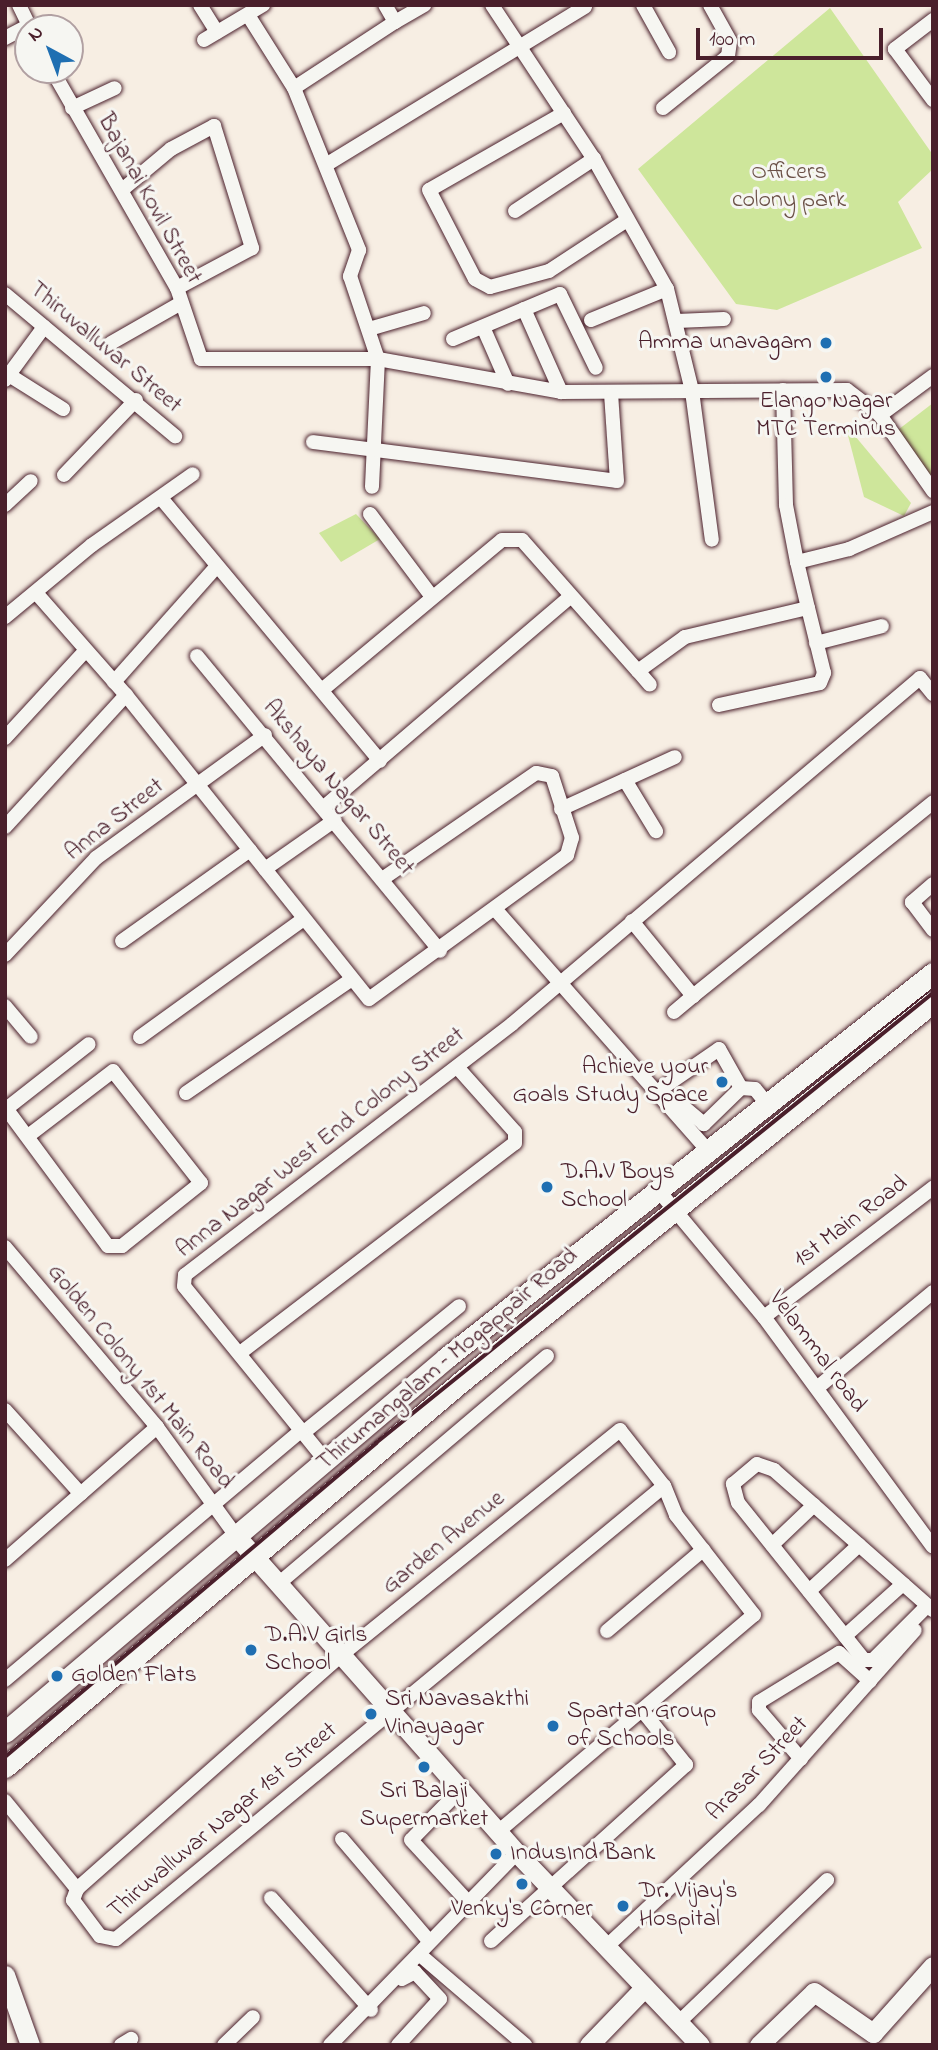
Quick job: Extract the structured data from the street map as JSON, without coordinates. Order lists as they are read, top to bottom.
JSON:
{
  "streets": {
    "main road": ["Thirumangalam – Mogappair Road"],
    "street": [
      "Bajanai Kovil Street",
      "Thiruvalluvar Street",
      "Akshaya Nagar Street",
      "Anna Street",
      "Anna Nagar West End Colony Street",
      "1st Main Road",
      "Velammal road",
      "Golden Colony 1st Main Road",
      "Garden Avenue",
      "Arasar Street",
      "Thiruvalluvar Nagar 1st Street"
    ]
  },
  "crossings": [
    ["Akshaya Nagar Street", "Anna Street"],
    ["Anna Nagar West End Colony Street", "Thirumangalam – Mogappair Road"],
    ["1st Main Road", "Velammal road"],
    ["Velammal road", "Thirumangalam – Mogappair Road"],
    ["Thirumangalam – Mogappair Road", "Golden Colony 1st Main Road"],
    ["Garden Avenue", "Thiruvalluvar Nagar 1st Street"]
  ],
  "parks": ["Officers colony park"],
  "places": [
    "Amma unavagam",
    "Elango Nagar MTC Terminus",
    "Achieve your Goals Study Space",
    "D.A.V Boys School",
    "D.A.V Girls School",
    "Golden Flats",
    "Sri Navasakthi Vinayagar",
    "Spartan Group of Schools",
    "Sri Balaji Supermarket",
    "IndusInd Bank",
    "Venky's Corner",
    "Dr. Vijay's Hospital"
  ],
  "scale_bar": "100 m",
  "north": "top left"
}
